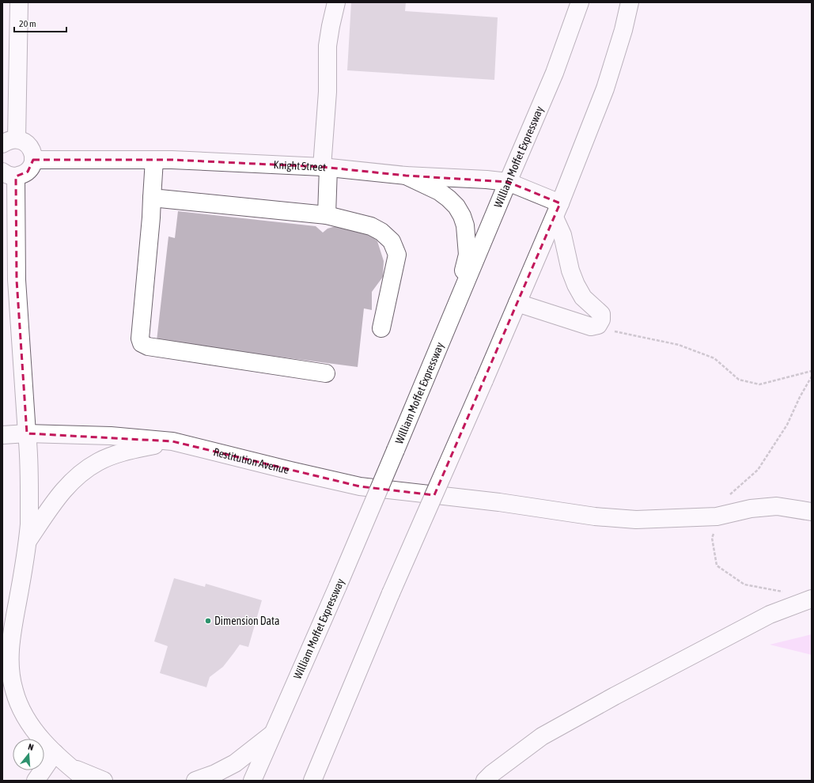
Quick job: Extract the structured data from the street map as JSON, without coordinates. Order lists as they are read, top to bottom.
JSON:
{
  "streets": {
    "street": ["William Moffet Expressway", "Knight Street", "Restitution Avenue"]
  },
  "crossings": [
    ["William Moffet Expressway", "Knight Street"]
  ],
  "places": ["Dimension Data"],
  "scale_bar": "20 m",
  "north": "top"
}
